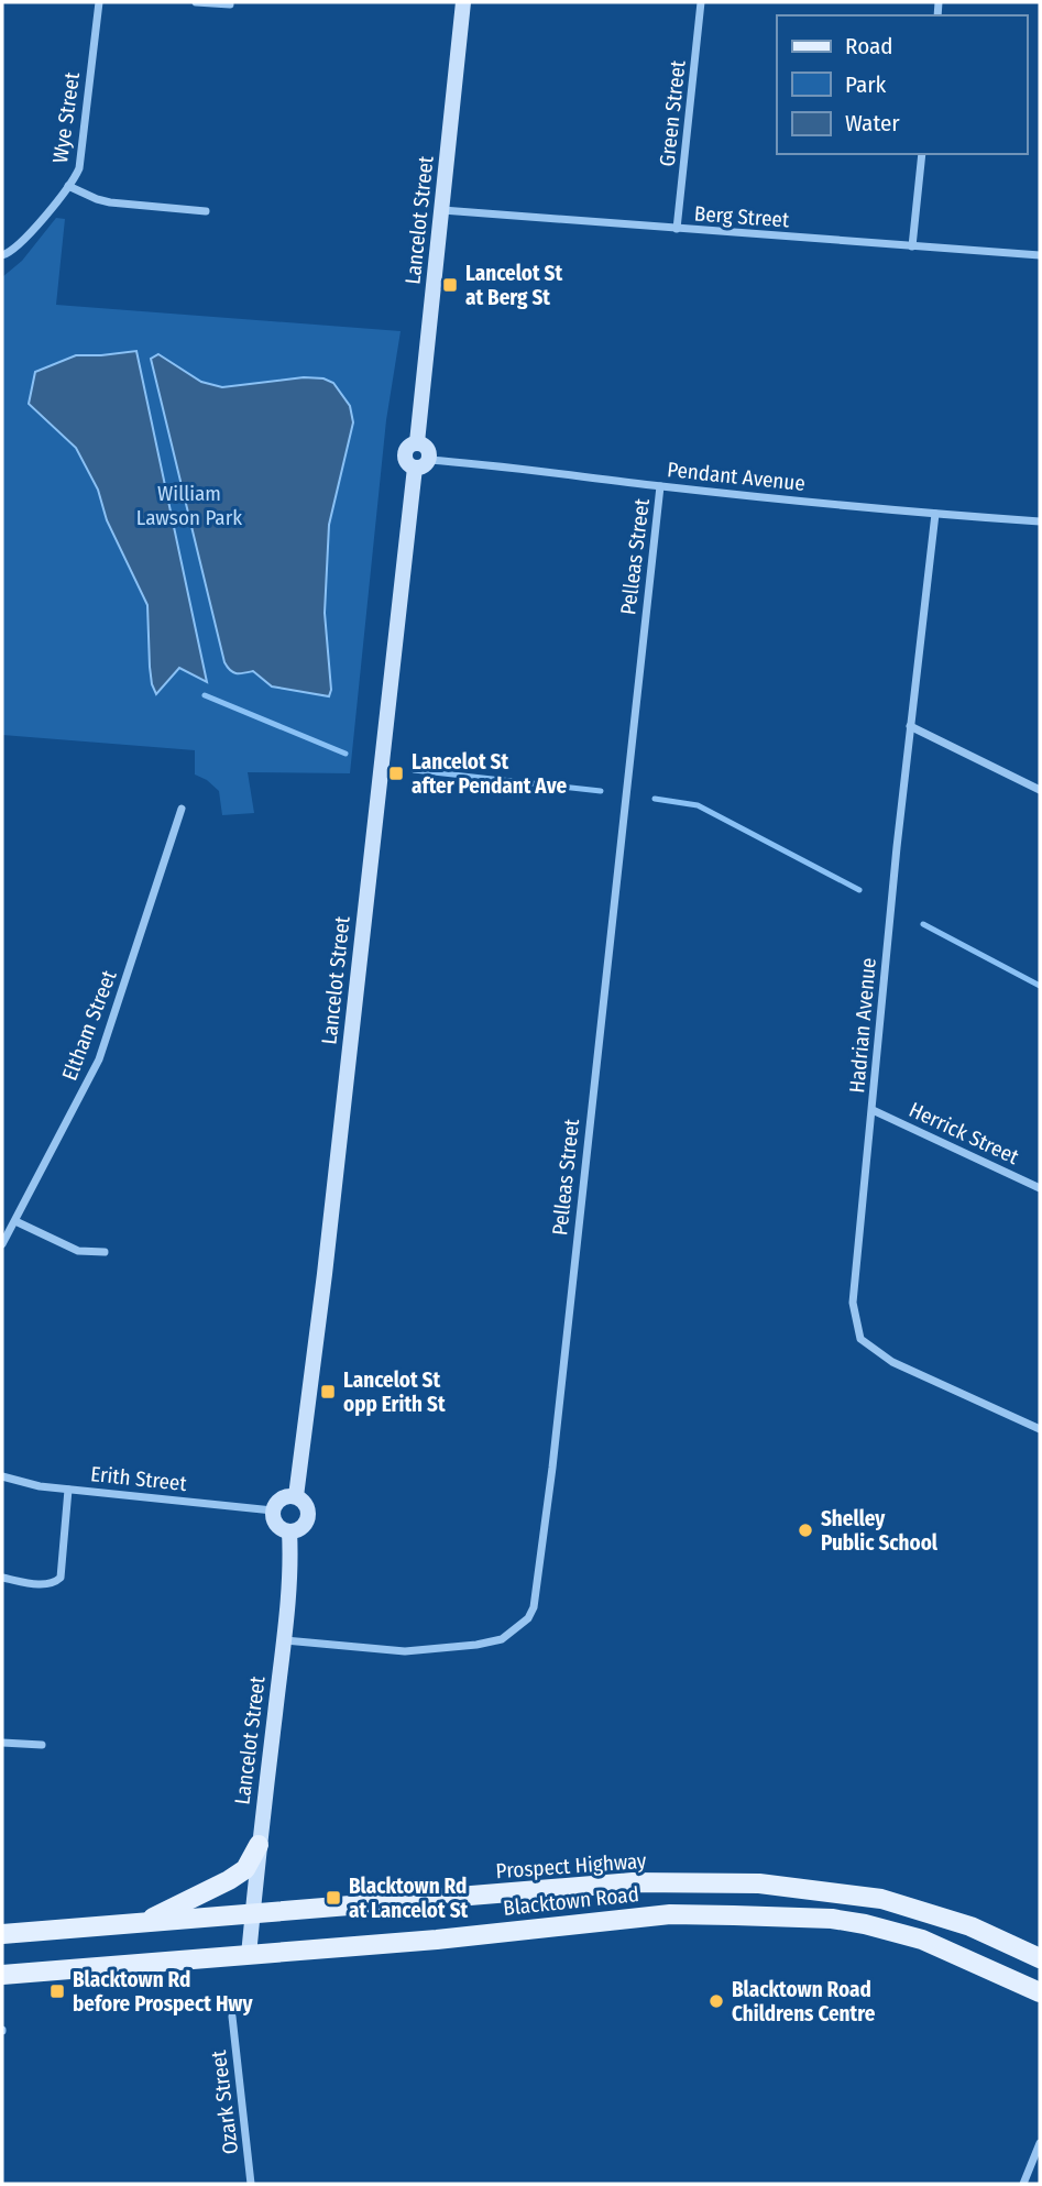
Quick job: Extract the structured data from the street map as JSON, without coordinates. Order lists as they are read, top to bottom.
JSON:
{
  "streets": {
    "main road": ["Prospect Highway", "Blacktown Road"],
    "street": [
      "Green Street",
      "Wye Street",
      "Berg Street",
      "Lancelot Street",
      "Pendant Avenue",
      "Pelleas Street",
      "Eltham Street",
      "Hadrian Avenue",
      "Herrick Street",
      "Erith Street",
      "Ozark Street"
    ]
  },
  "crossings": [
    ["Green Street", "Berg Street"],
    ["Berg Street", "Lancelot Street"],
    ["Lancelot Street", "Pendant Avenue"],
    ["Lancelot Street", "Pelleas Street"],
    ["Lancelot Street", "Erith Street"],
    ["Lancelot Street", "Prospect Highway"],
    ["Lancelot Street", "Blacktown Road"],
    ["Pendant Avenue", "Pelleas Street"],
    ["Pendant Avenue", "Hadrian Avenue"],
    ["Hadrian Avenue", "Herrick Street"]
  ],
  "parks": ["William Lawson Park"],
  "places": {
    "transit": [
      "Lancelot St at Berg St",
      "Lancelot St after Pendant Ave",
      "Lancelot St opp Erith St",
      "Blacktown Rd at Lancelot St",
      "Blacktown Rd before Prospect Hwy"
    ],
    "other": ["Shelley Public School", "Blacktown Road Childrens Centre"]
  },
  "legend": ["Road", "Park", "Water"]
}
